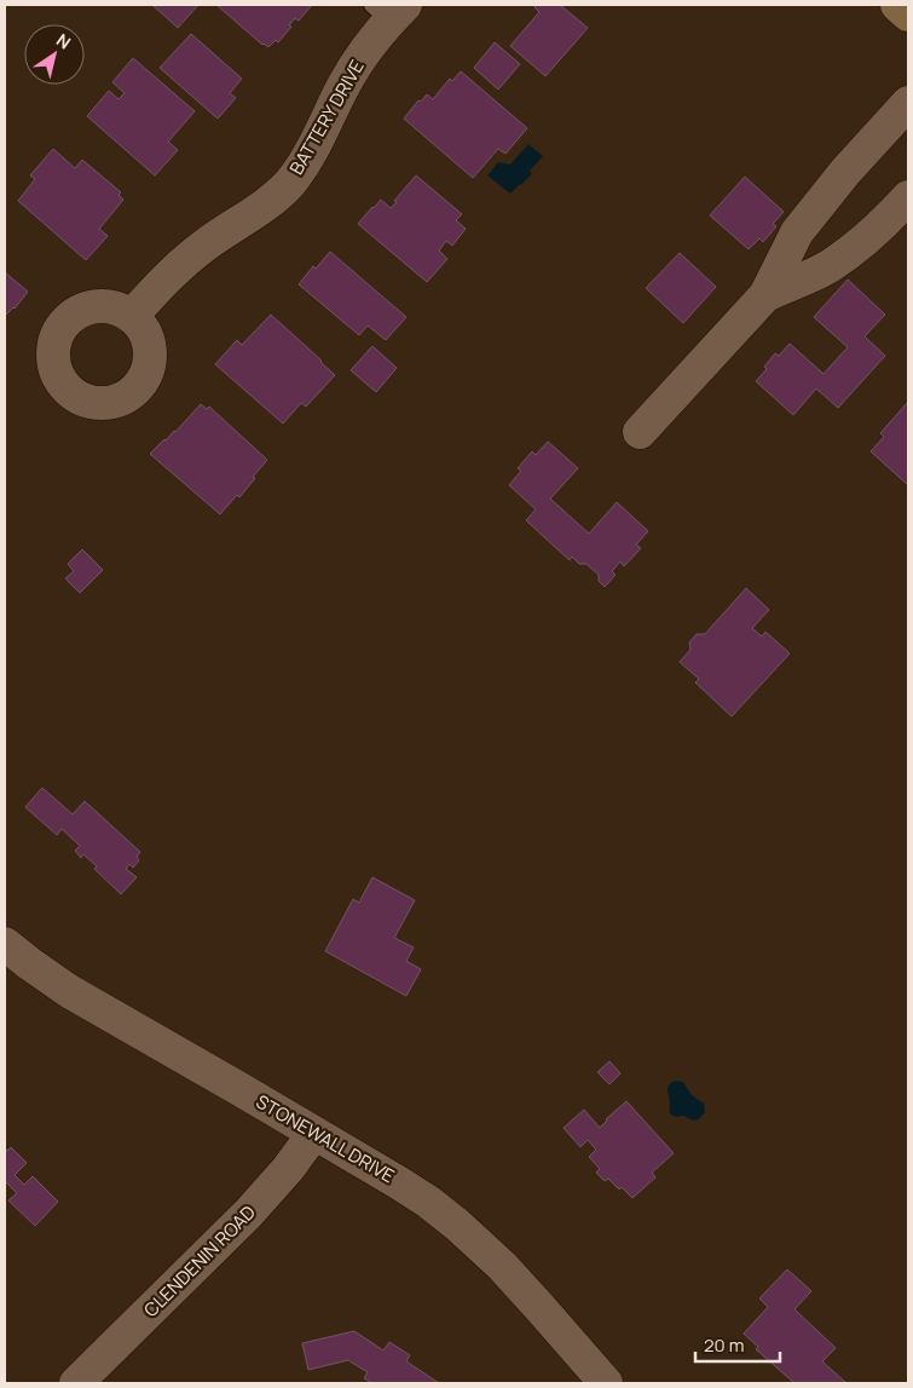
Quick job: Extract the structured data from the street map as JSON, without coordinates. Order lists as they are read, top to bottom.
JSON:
{
  "streets": {
    "street": ["BATTERY DRIVE", "STONEWALL DRIVE", "CLENDENIN ROAD"]
  },
  "crossings": [
    ["STONEWALL DRIVE", "CLENDENIN ROAD"]
  ],
  "scale_bar": "20 m",
  "north": "top right"
}
